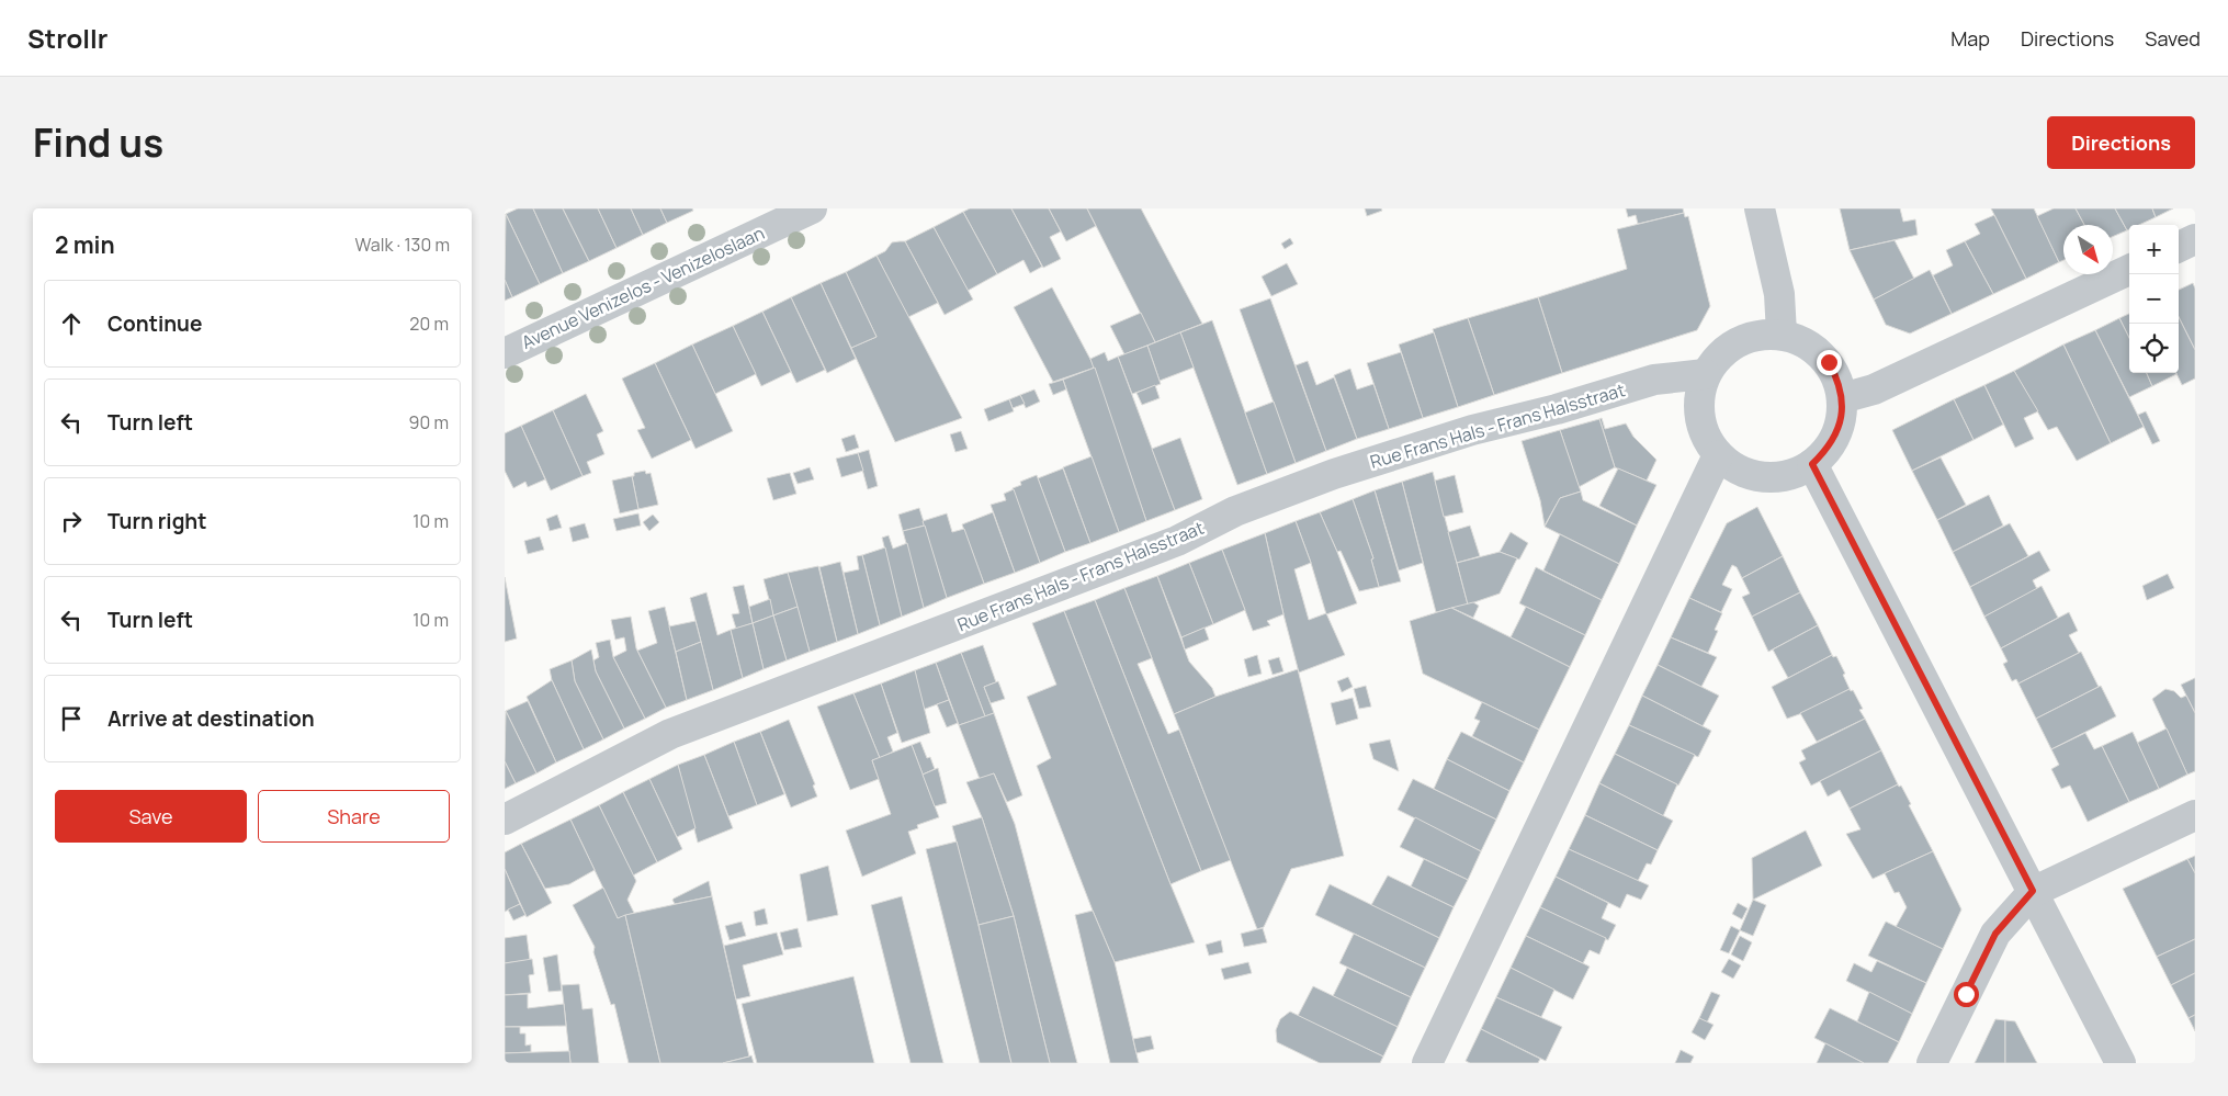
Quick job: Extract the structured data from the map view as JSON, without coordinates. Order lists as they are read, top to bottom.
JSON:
{
  "streets": {
    "street": ["Avenue Venizelos - Venizeloslaan", "Rue Frans Hals - Frans Halsstraat"]
  },
  "north": "bottom right",
  "page": {
    "header": "Strollr",
    "nav": ["Map", "Directions", "Saved"],
    "title": "Find us",
    "buttons": [
      "Directions",
      ["Save", "Share"]
    ],
    "heading": ["2 min", "Walk · 130 m"],
    "map_buttons": ["+", "−"],
    "list": [
      ["Continue", "20 m"],
      ["Turn left", "90 m"],
      ["Turn right", "10 m"],
      ["Turn left", "10 m"],
      "Arrive at destination"
    ]
  }
}
